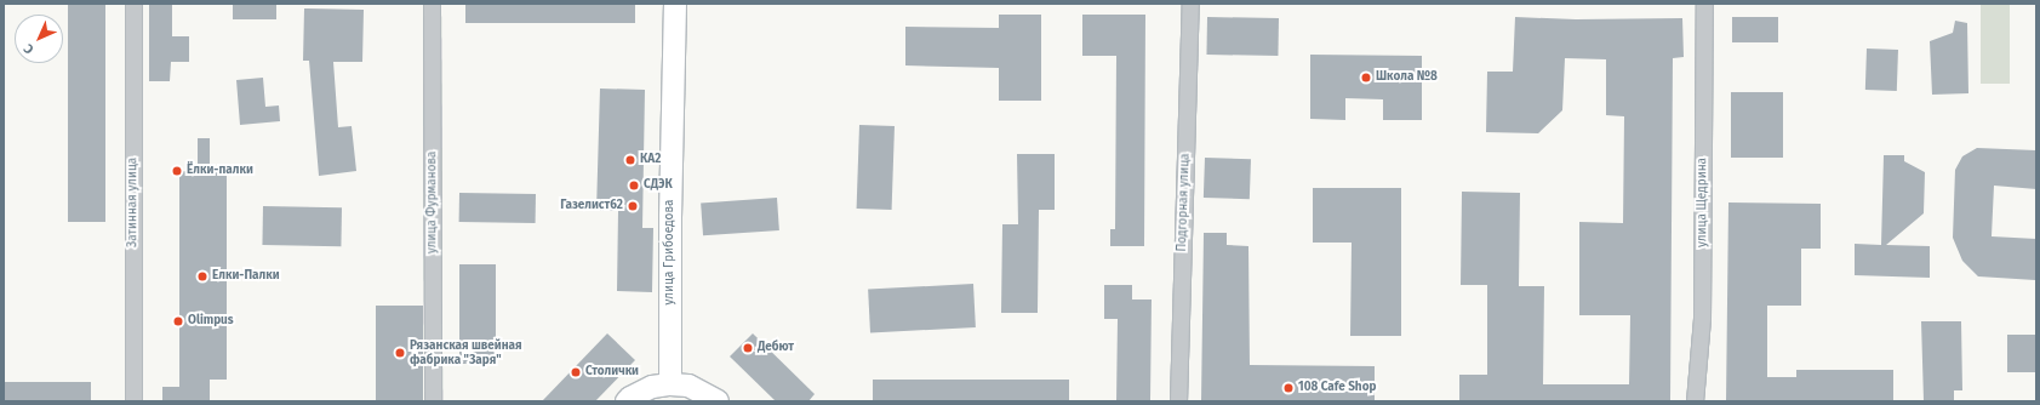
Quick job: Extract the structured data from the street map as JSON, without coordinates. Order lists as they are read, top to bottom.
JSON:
{
  "streets": {
    "main road": ["улица Грибоедова"],
    "street": [
      "Затинная улица",
      "улица Фурманова",
      "Подгорная улица",
      "улица Щедрина"
    ]
  },
  "places": [
    "Школа №8",
    "КА2",
    "Ёлки-палки",
    "СДЭК",
    "Газелист62",
    "Елки-Палки",
    "Olimpus",
    "Дебют",
    "Рязанская швейная фабрика \"Заря\"",
    "Столички",
    "108 Cafe Shop"
  ],
  "north": "bottom left"
}
